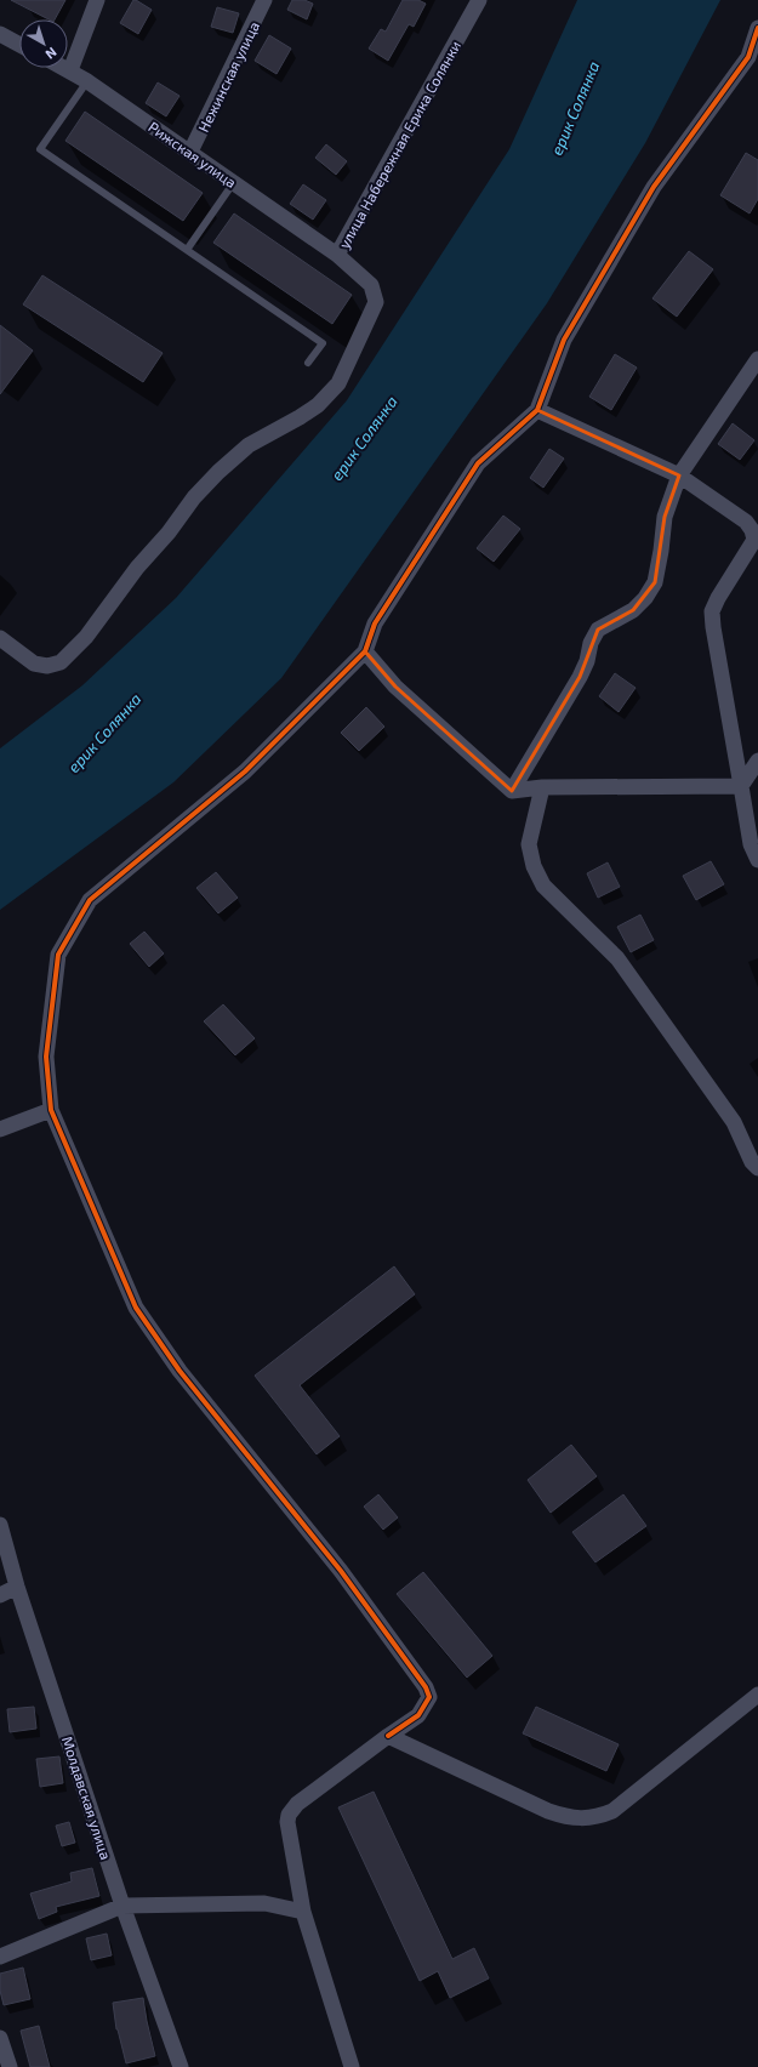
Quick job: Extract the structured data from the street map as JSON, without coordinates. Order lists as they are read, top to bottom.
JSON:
{
  "streets": {
    "street": [
      "Нежинская улица",
      "улица Набережная Ерика Солянки",
      "Рижская улица",
      "Молдавская улица"
    ]
  },
  "crossings": [
    ["Нежинская улица", "Рижская улица"],
    ["улица Набережная Ерика Солянки", "Рижская улица"]
  ],
  "water": ["ерик Солянка"],
  "north": "bottom right"
}
